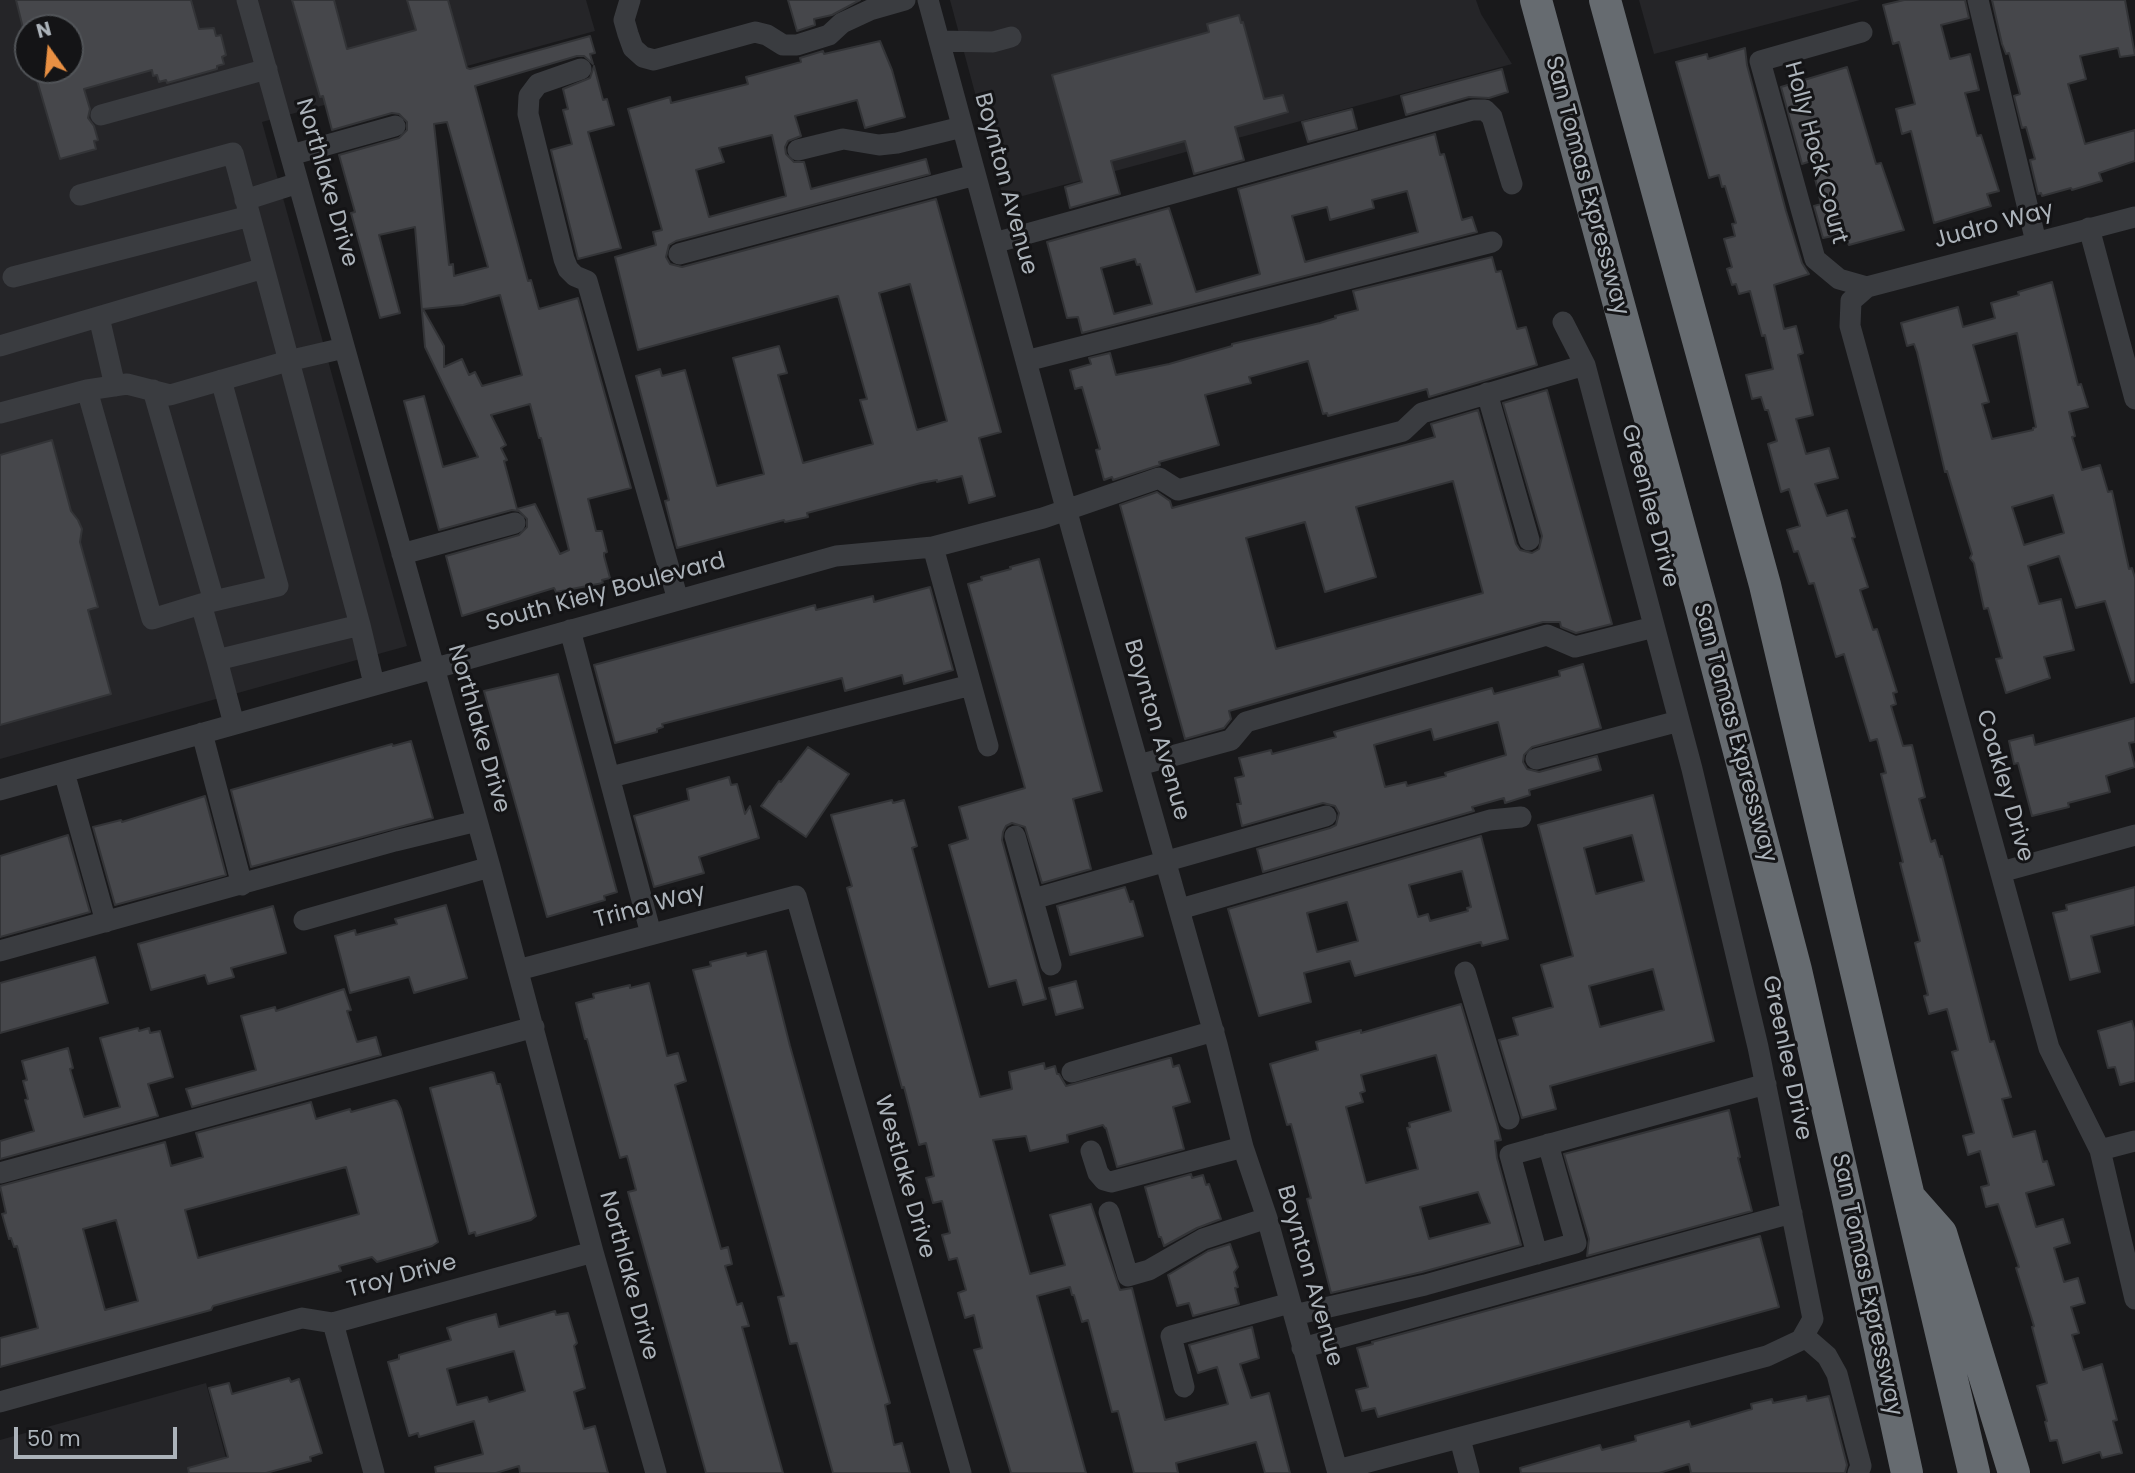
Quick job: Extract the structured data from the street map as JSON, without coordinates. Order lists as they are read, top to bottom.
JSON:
{
  "streets": {
    "highway": ["San Tomas Expressway"],
    "street": [
      "Holly Hock Court",
      "Northlake Drive",
      "Boynton Avenue",
      "Judro Way",
      "Greenlee Drive",
      "South Kiely Boulevard",
      "Coakley Drive",
      "Trina Way",
      "Westlake Drive",
      "Troy Drive"
    ]
  },
  "crossings": [
    ["Holly Hock Court", "Judro Way"],
    ["Holly Hock Court", "Coakley Drive"],
    ["Northlake Drive", "South Kiely Boulevard"],
    ["Northlake Drive", "Trina Way"],
    ["Northlake Drive", "Troy Drive"],
    ["Boynton Avenue", "South Kiely Boulevard"],
    ["Judro Way", "Coakley Drive"],
    ["Trina Way", "Westlake Drive"]
  ],
  "scale_bar": "50 m",
  "north": "top"
}
